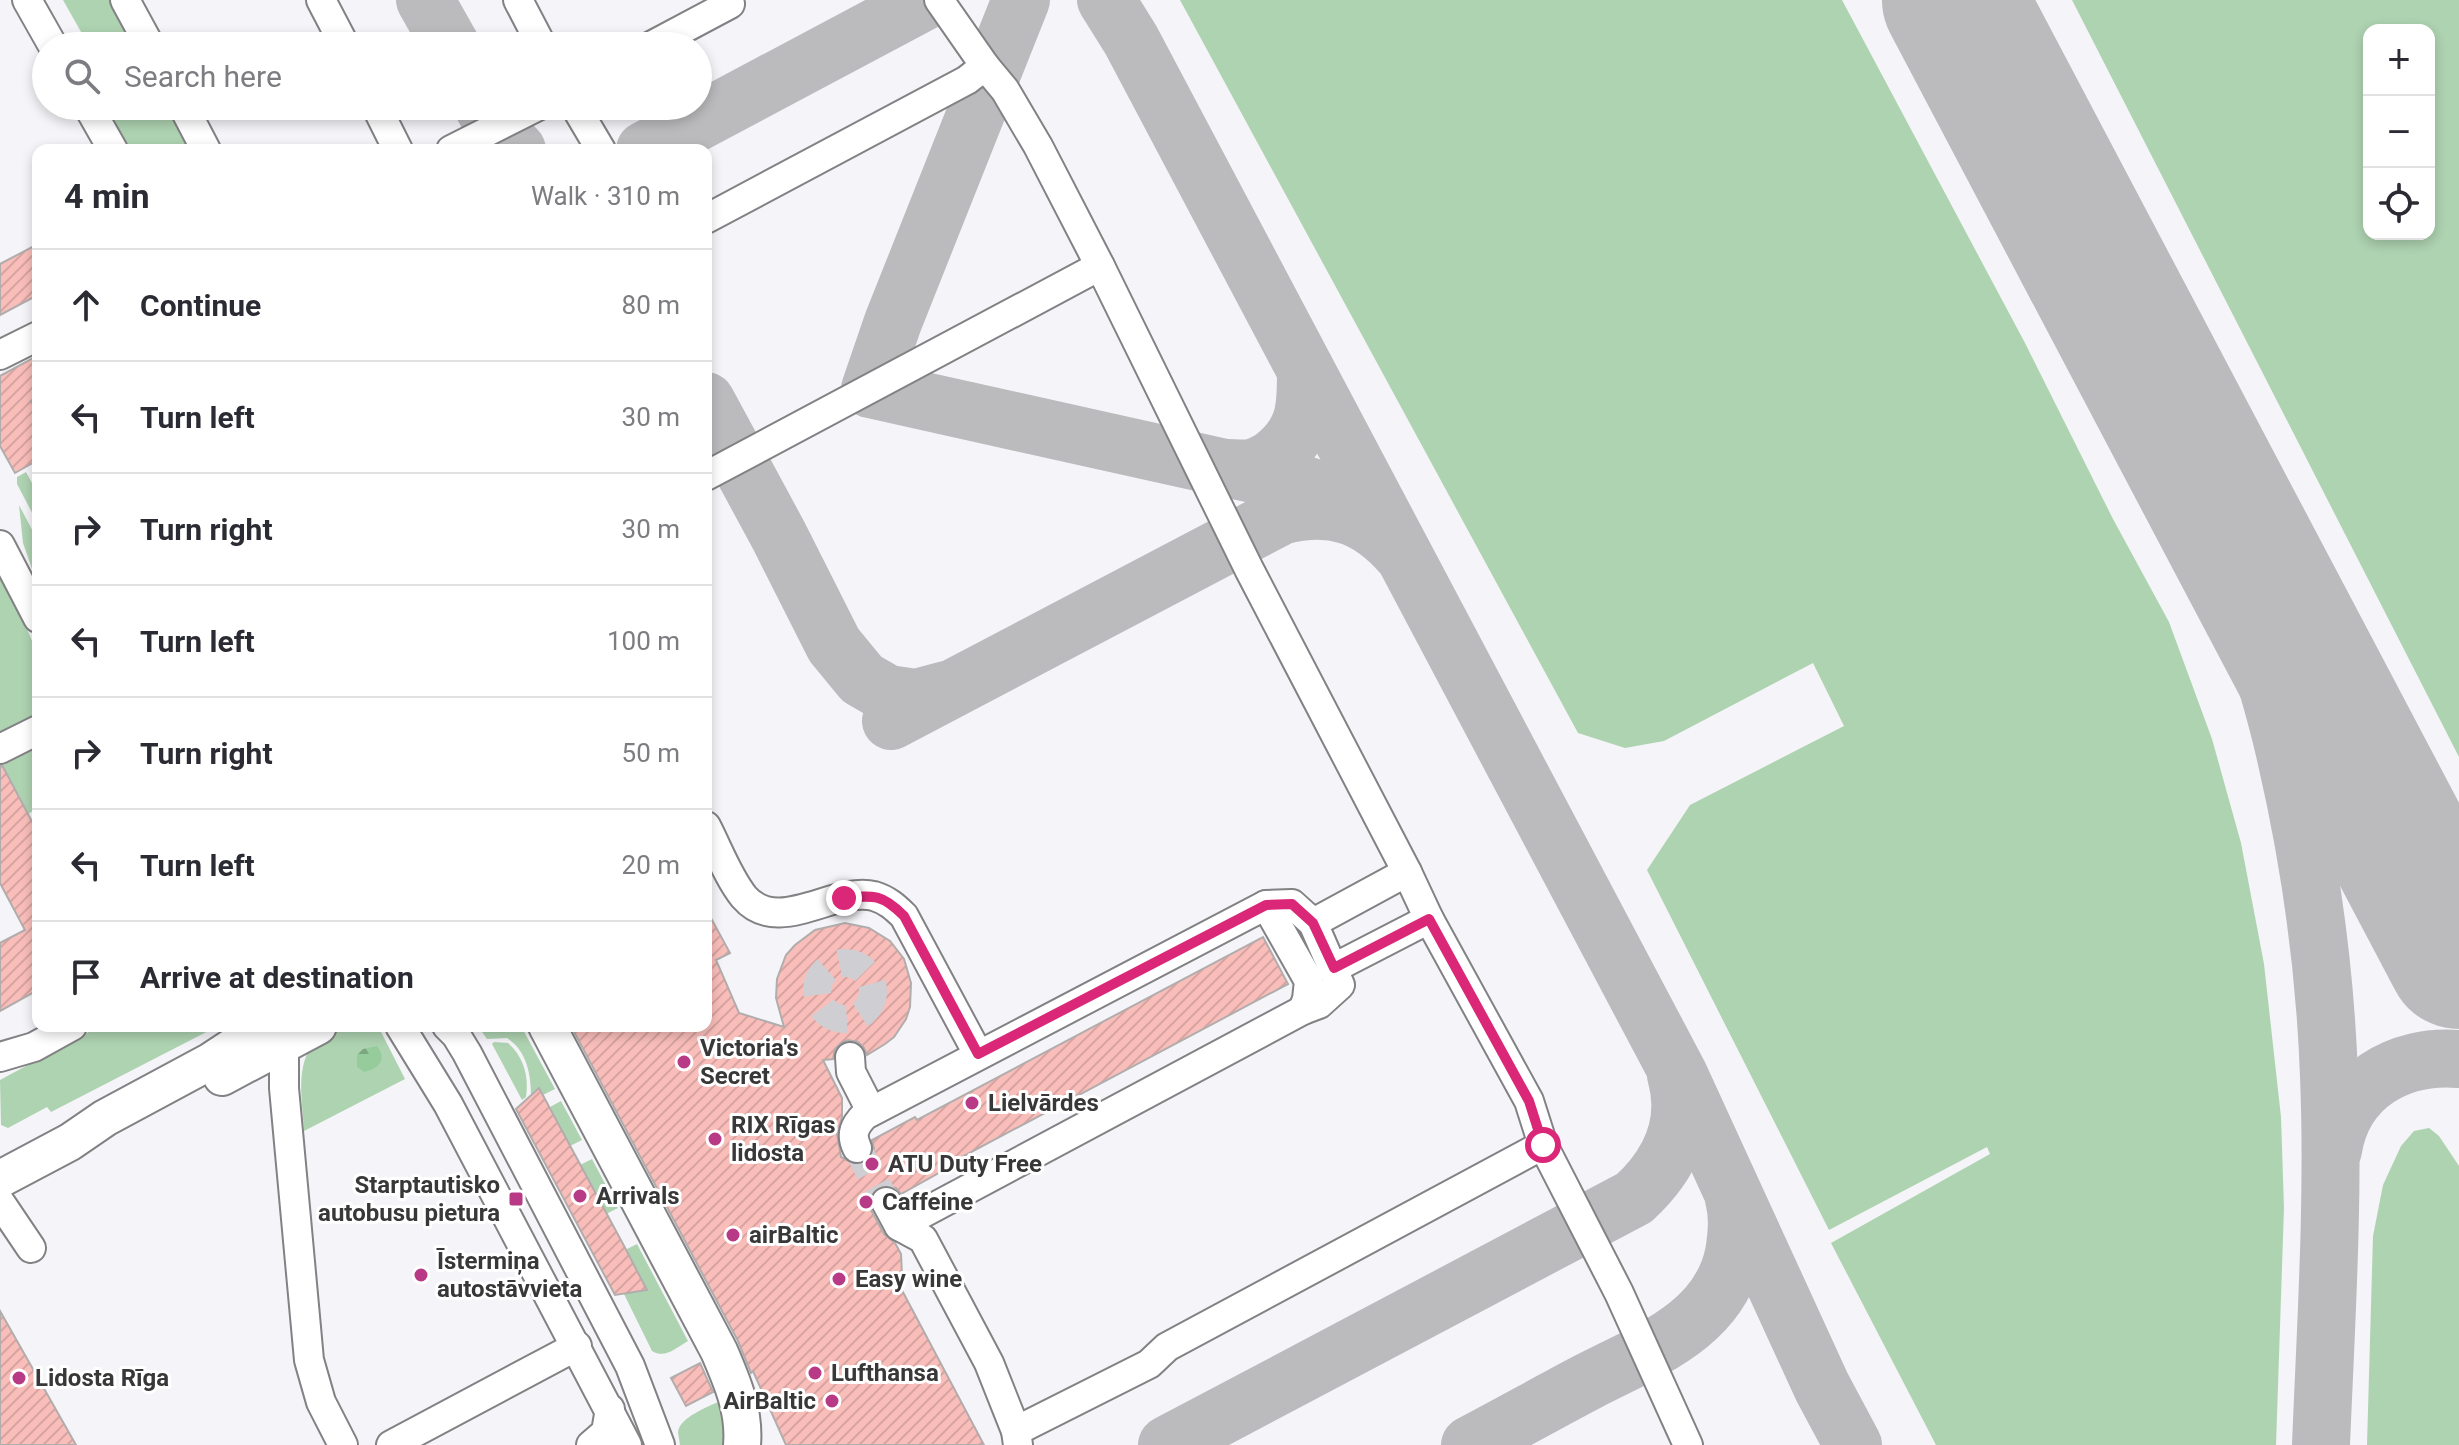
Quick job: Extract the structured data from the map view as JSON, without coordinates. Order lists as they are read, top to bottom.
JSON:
{
  "places": {
    "other": [
      "Victoria's Secret",
      "Lielvārdes",
      "RIX Rīgas lidosta",
      "ATU Duty Free",
      "Arrivals",
      "Caffeine",
      "airBaltic",
      "Īstermiņa autostāvvieta",
      "Easy wine",
      "Lufthansa",
      "Lidosta Rīga",
      "AirBaltic"
    ],
    "transit": ["Starptautisko autobusu pietura"]
  },
  "page": {
    "map_buttons": ["+", "−"],
    "search": "Search here",
    "heading": ["4 min", "Walk · 310 m"],
    "list": [
      ["Continue", "80 m"],
      ["Turn left", "30 m"],
      ["Turn right", "30 m"],
      ["Turn left", "100 m"],
      ["Turn right", "50 m"],
      ["Turn left", "20 m"],
      "Arrive at destination"
    ]
  }
}
